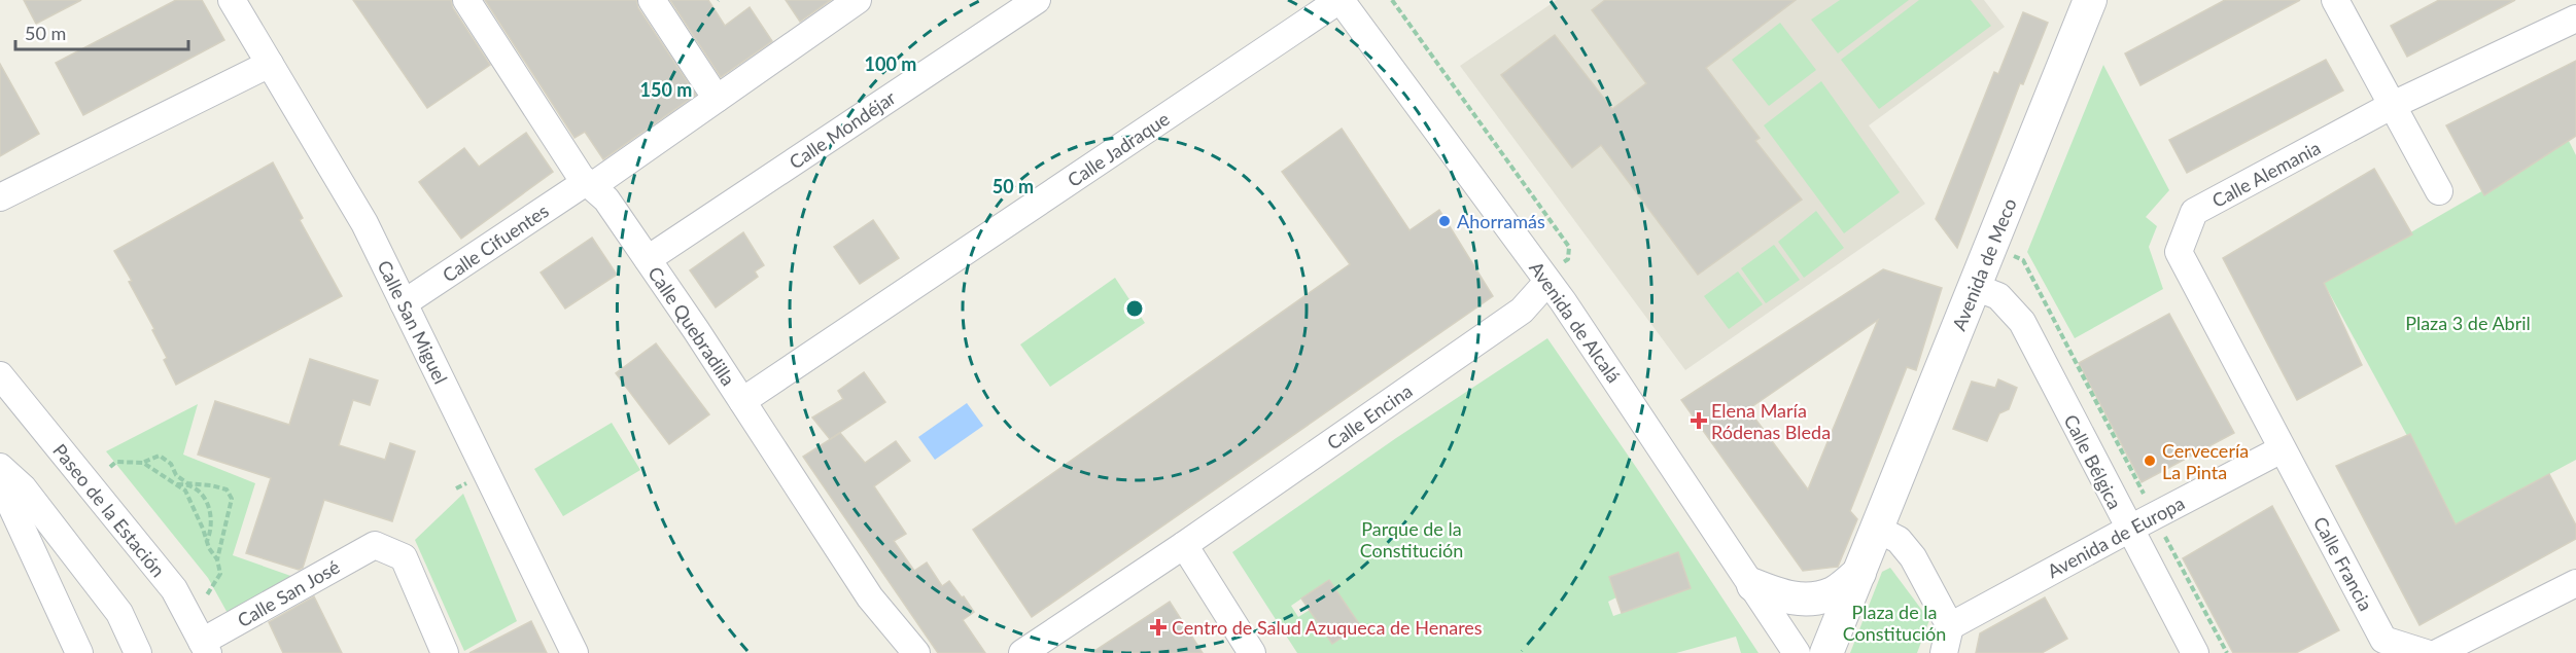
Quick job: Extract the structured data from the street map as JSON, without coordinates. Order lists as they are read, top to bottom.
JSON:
{
  "streets": {
    "street": [
      "Calle Mondéjar",
      "Calle Jadraque",
      "Calle Alemania",
      "Calle Cifuentes",
      "Avenida de Meco",
      "Calle San Miguel",
      "Avenida de Alcalá",
      "Calle Quebradilla",
      "Calle Encina",
      "Calle Bélgica",
      "Paseo de la Estación",
      "Avenida de Europa",
      "Calle Francia",
      "Calle San José"
    ]
  },
  "crossings": [
    ["Calle Mondéjar", "Calle Quebradilla"],
    ["Calle Jadraque", "Avenida de Alcalá"],
    ["Calle Jadraque", "Calle Quebradilla"],
    ["Calle Alemania", "Avenida de Europa"],
    ["Calle Alemania", "Calle Francia"],
    ["Calle Cifuentes", "Calle San Miguel"],
    ["Calle Cifuentes", "Calle Quebradilla"],
    ["Avenida de Meco", "Calle Bélgica"],
    ["Avenida de Alcalá", "Calle Encina"],
    ["Calle Bélgica", "Avenida de Europa"],
    ["Paseo de la Estación", "Calle San José"],
    ["Avenida de Europa", "Calle Francia"]
  ],
  "parks": ["Plaza 3 de Abril", "Parque de la Constitución", "Plaza de la Constitución"],
  "places": {
    "other": ["Ahorramás", "Cervecería La Pinta"],
    "health": ["Elena María Ródenas Bleda", "Centro de Salud Azuqueca de Henares"]
  },
  "scale_bar": "50 m",
  "rings": ["100 m", "150 m", "50 m"]
}
